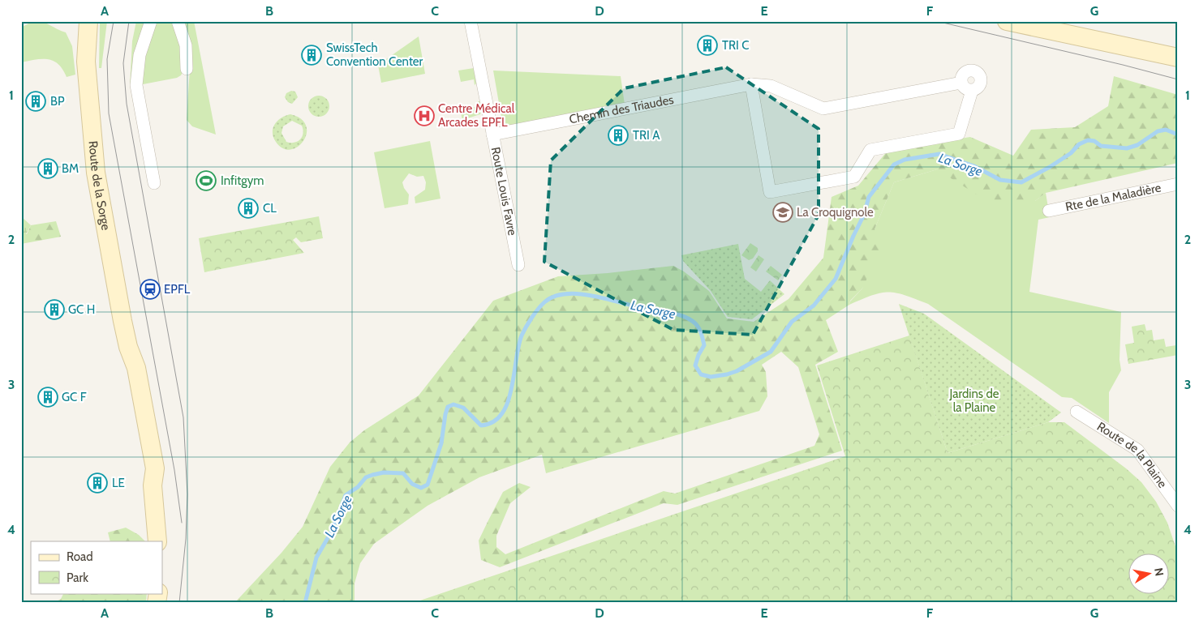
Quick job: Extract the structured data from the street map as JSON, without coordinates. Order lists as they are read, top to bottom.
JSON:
{
  "streets": {
    "street": [
      "Chemin des Triaudes",
      "Route de la Sorge",
      "Route Louis Favre",
      "Rte de la Maladière",
      "Route de la Plaine"
    ]
  },
  "crossings": [
    ["Chemin des Triaudes", "Route Louis Favre"]
  ],
  "water": ["La Sorge"],
  "parks": ["Jardins de la Plaine"],
  "places": {
    "building": [
      "TRI C",
      "SwissTech Convention Center",
      "BP",
      "TRI A",
      "BM",
      "CL",
      "GC H",
      "GC F",
      "LE"
    ],
    "hospital": ["Centre Médical Arcades EPFL"],
    "sports": ["Infitgym"],
    "school or university": ["La Croquignole"],
    "station": ["EPFL"]
  },
  "legend": ["Road", "Park"],
  "north": "right",
  "grid": {
    "columns": [
      "A",
      "B",
      "C",
      "D",
      "E",
      "F",
      "G"
    ],
    "rows": [
      "1",
      "2",
      "3",
      "4"
    ]
  }
}
